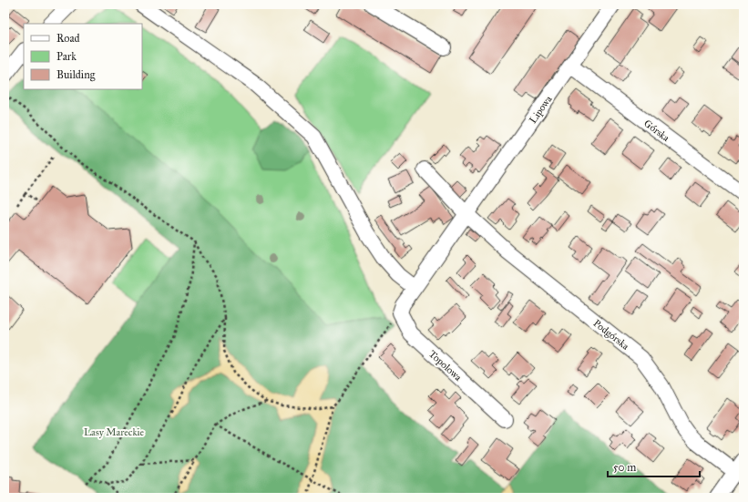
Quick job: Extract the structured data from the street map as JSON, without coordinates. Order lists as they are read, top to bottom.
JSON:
{
  "streets": {
    "street": [
      "Lipowa",
      "Górska",
      "Podgórska",
      "Topolowa"
    ]
  },
  "crossings": [
    ["Lipowa", "Górska"],
    ["Lipowa", "Podgórska"],
    ["Lipowa", "Topolowa"]
  ],
  "parks": ["Lasy Mareckie"],
  "legend": ["Road", "Park", "Building"],
  "scale_bar": "50 m"
}
